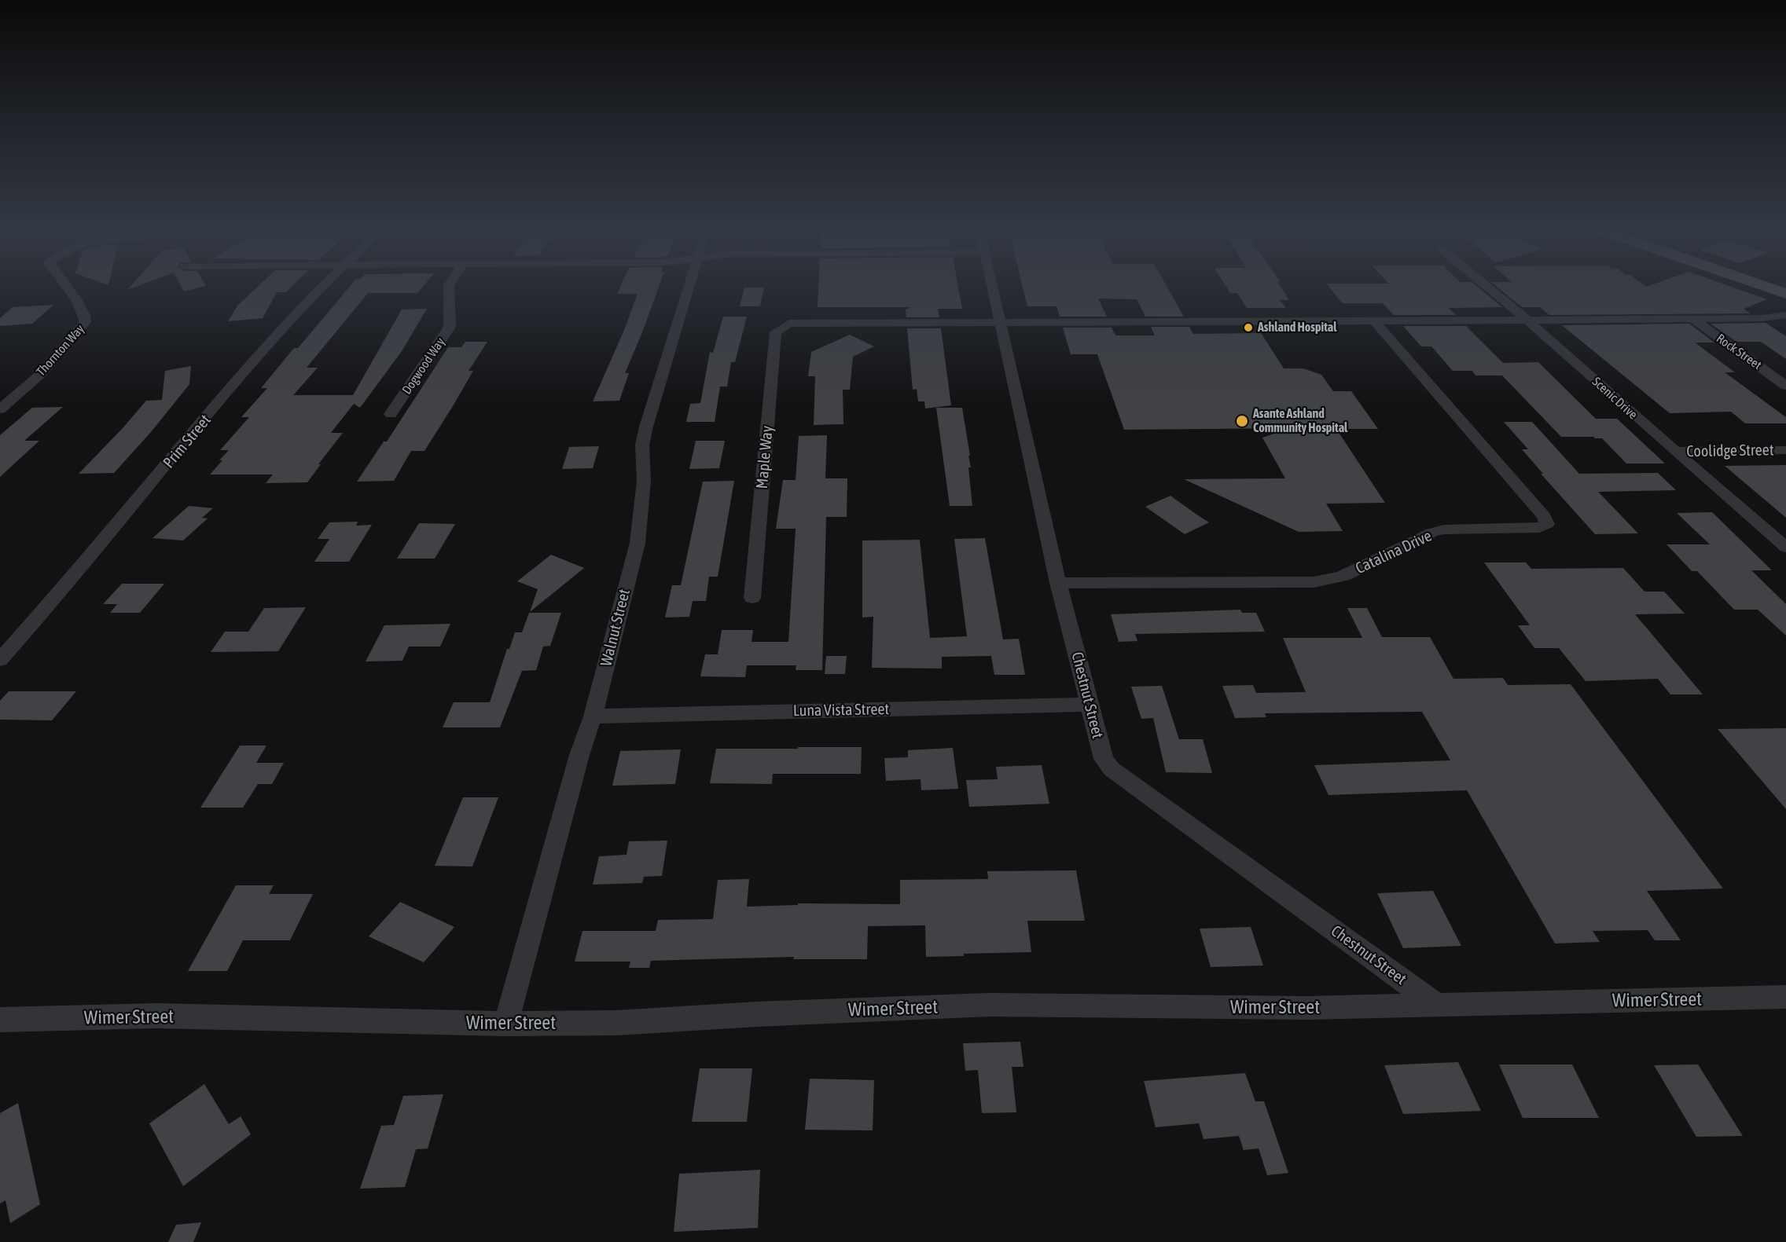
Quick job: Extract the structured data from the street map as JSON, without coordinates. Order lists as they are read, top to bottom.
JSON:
{
  "streets": {
    "street": [
      "Thornton Way",
      "Rock Street",
      "Dogwood Way",
      "Scenic Drive",
      "Prim Street",
      "Coolidge Street",
      "Maple Way",
      "Catalina Drive",
      "Walnut Street",
      "Chestnut Street",
      "Luna Vista Street",
      "Wimer Street"
    ]
  },
  "crossings": [
    ["Scenic Drive", "Coolidge Street"],
    ["Maple Way", "Chestnut Street"],
    ["Catalina Drive", "Chestnut Street"],
    ["Walnut Street", "Luna Vista Street"],
    ["Walnut Street", "Wimer Street"],
    ["Chestnut Street", "Luna Vista Street"],
    ["Chestnut Street", "Wimer Street"]
  ],
  "places": ["Ashland Hospital", "Asante Ashland Community Hospital"]
}
